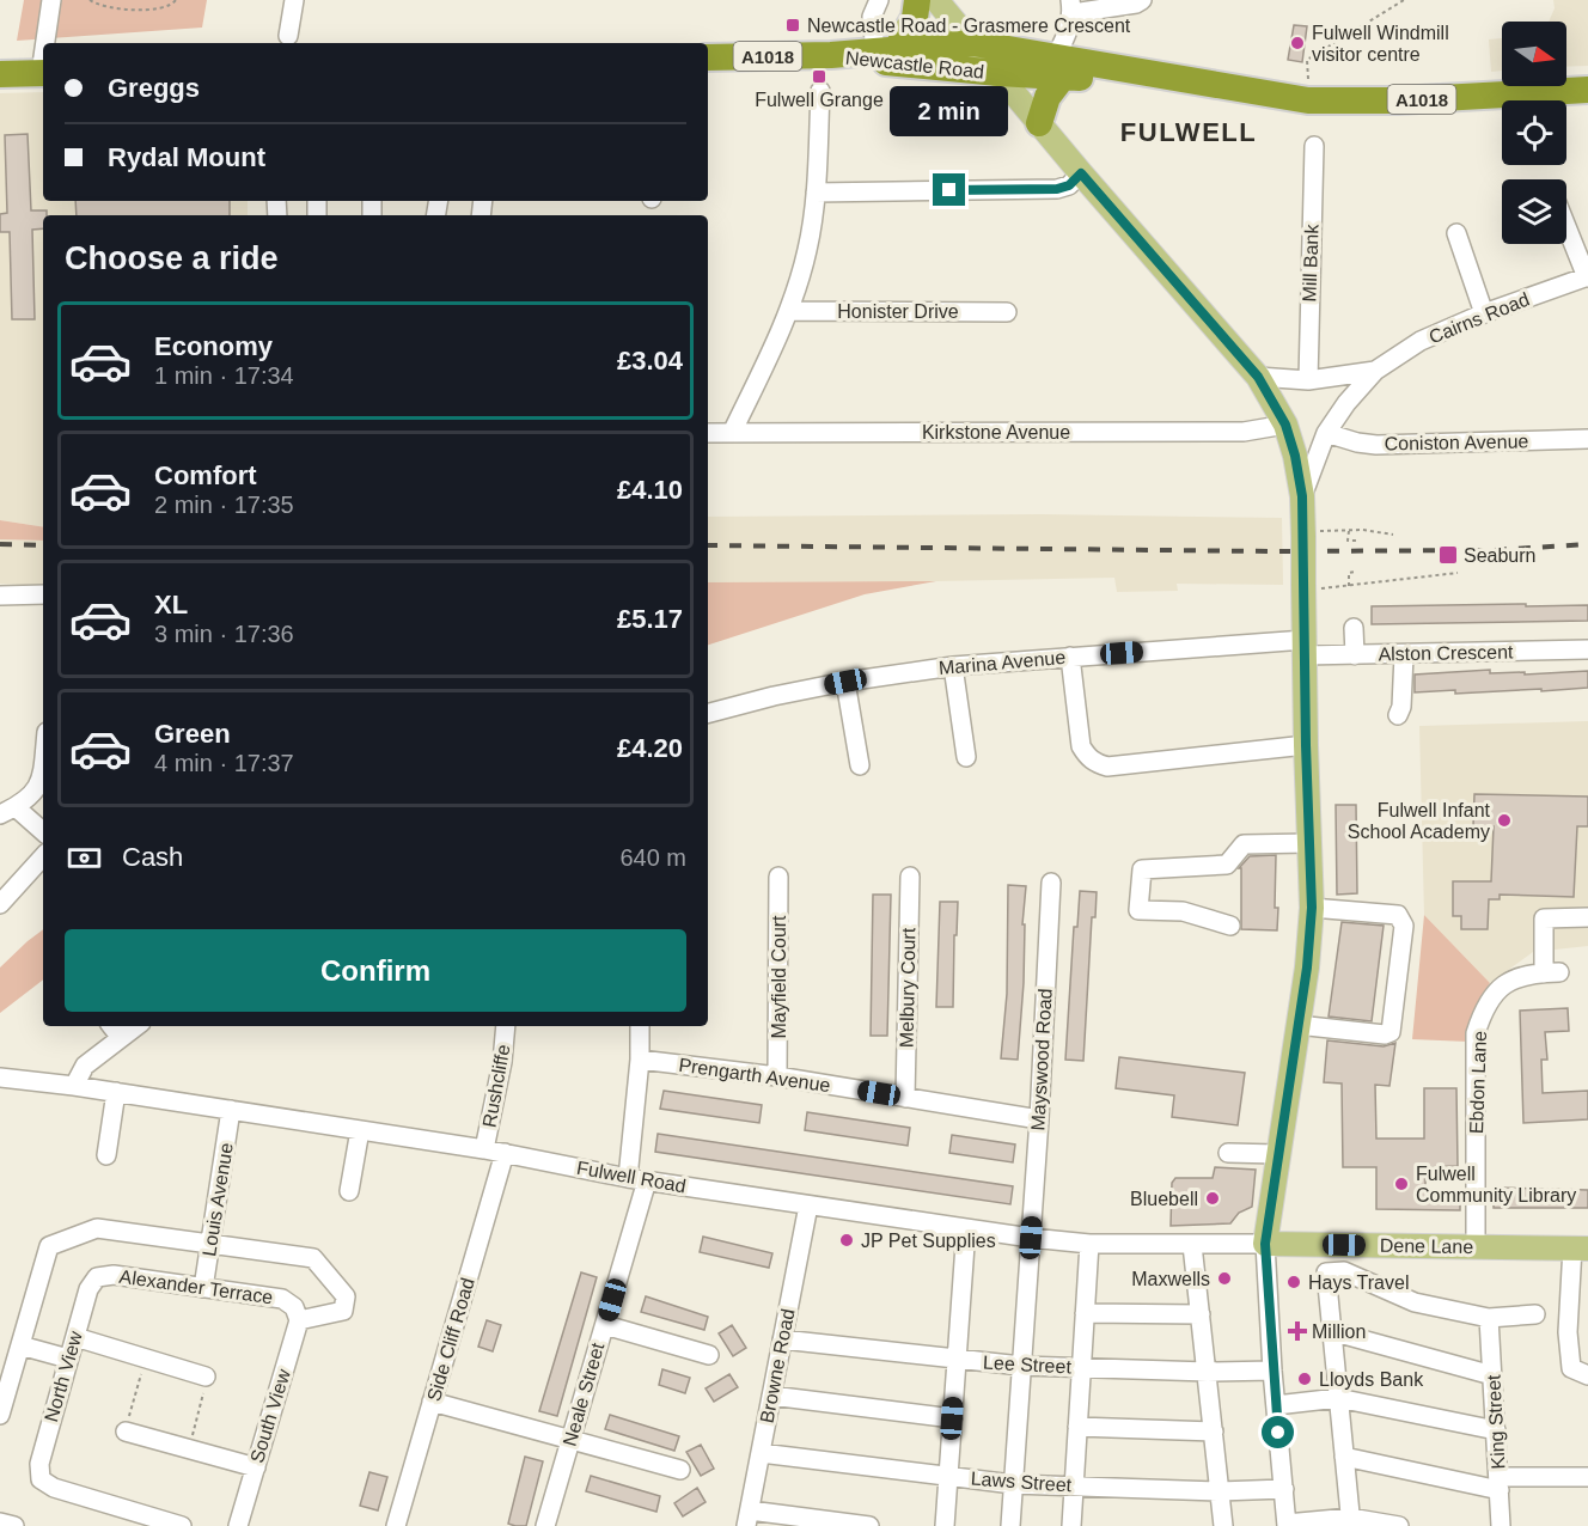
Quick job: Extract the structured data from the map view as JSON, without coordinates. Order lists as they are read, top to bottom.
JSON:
{
  "streets": {
    "highway": ["A1018", "Newcastle Road"],
    "main road": ["Dene Lane"],
    "street": [
      "Mill Bank",
      "Honister Drive",
      "Cairns Road",
      "Kirkstone Avenue",
      "Coniston Avenue",
      "Alston Crescent",
      "Marina Avenue",
      "Mayfield Court",
      "Melbury Court",
      "Mayswood Road",
      "Prengarth Avenue",
      "Ebdon Lane",
      "Rushcliffe",
      "Fulwell Road",
      "Louis Avenue",
      "Alexander Terrace",
      "Side Cliff Road",
      "Lee Street",
      "Browne Road",
      "North View",
      "Neale Street",
      "South View",
      "King Street",
      "Laws Street"
    ]
  },
  "crossings": [
    ["A1018", "Newcastle Road"],
    ["Mill Bank", "Cairns Road"],
    ["Cairns Road", "Coniston Avenue"],
    ["Alston Crescent", "Marina Avenue"],
    ["Mayfield Court", "Prengarth Avenue"],
    ["Melbury Court", "Prengarth Avenue"],
    ["Mayswood Road", "Prengarth Avenue"],
    ["Mayswood Road", "Fulwell Road"],
    ["Mayswood Road", "Lee Street"],
    ["Mayswood Road", "Laws Street"],
    ["Ebdon Lane", "Dene Lane"],
    ["Rushcliffe", "Fulwell Road"],
    ["Fulwell Road", "Louis Avenue"],
    ["Fulwell Road", "Dene Lane"],
    ["Fulwell Road", "Side Cliff Road"],
    ["Fulwell Road", "Browne Road"],
    ["Fulwell Road", "Neale Street"],
    ["Louis Avenue", "Alexander Terrace"],
    ["Dene Lane", "King Street"],
    ["Alexander Terrace", "North View"],
    ["Alexander Terrace", "South View"],
    ["Lee Street", "Browne Road"],
    ["Browne Road", "Laws Street"]
  ],
  "districts": ["FULWELL"],
  "places": {
    "transit": ["Newcastle Road - Grasmere Crescent", "Fulwell Grange", "Seaburn"],
    "other": [
      "Fulwell Windmill visitor centre",
      "Fulwell Infant School Academy",
      "Fulwell Community Library",
      "Bluebell",
      "JP Pet Supplies",
      "Maxwells",
      "Hays Travel",
      "Lloyds Bank"
    ],
    "health": ["Million"]
  },
  "north": "right",
  "page": {
    "banner": ["Greggs", "Rydal Mount"],
    "bubble": "2 min",
    "heading": "Choose a ride",
    "list": [
      {
        "name": "Economy",
        "note": "1 min · 17:34",
        "value": "£3.04"
      },
      {
        "name": "Comfort",
        "note": "2 min · 17:35",
        "value": "£4.10"
      },
      {
        "name": "XL",
        "note": "3 min · 17:36",
        "value": "£5.17"
      },
      {
        "name": "Green",
        "note": "4 min · 17:37",
        "value": "£4.20"
      }
    ],
    "pay": ["Cash", "640 m"],
    "buttons": "Confirm"
  }
}
